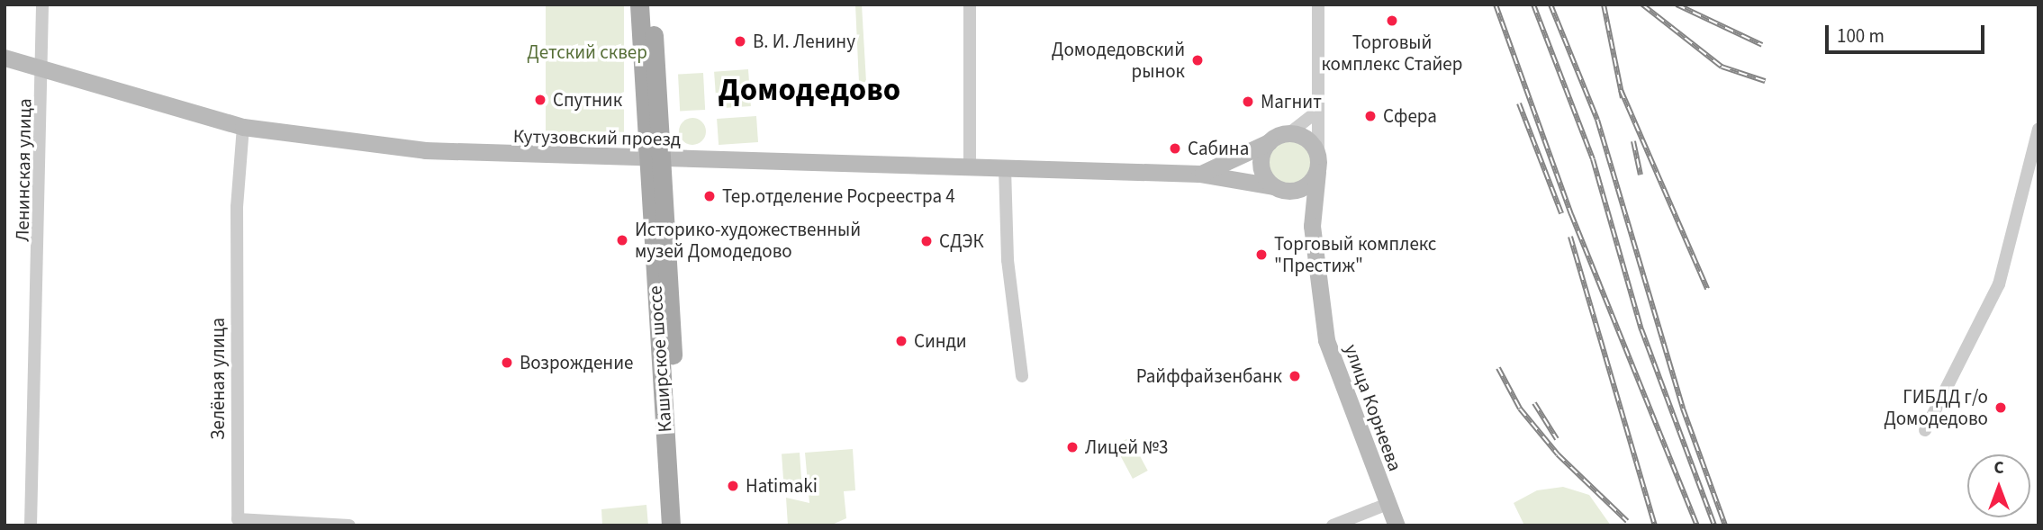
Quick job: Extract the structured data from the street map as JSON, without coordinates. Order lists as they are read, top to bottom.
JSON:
{
  "streets": {
    "main road": ["Каширское шоссе"],
    "street": [
      "Кутузовский проезд",
      "Ленинская улица",
      "Зелёная улица",
      "улица Корнеева"
    ]
  },
  "crossings": [
    ["Кутузовский проезд", "Ленинская улица"],
    ["Кутузовский проезд", "Каширское шоссе"],
    ["Кутузовский проезд", "Зелёная улица"],
    ["Кутузовский проезд", "улица Корнеева"]
  ],
  "districts": ["Домодедово"],
  "parks": ["Детский сквер"],
  "places": [
    "Торговый комплекс Стайер",
    "В. И. Ленину",
    "Домодедовский рынок",
    "Спутник",
    "Магнит",
    "Сфера",
    "Сабина",
    "Тер.отделение Росреестра 4",
    "Историко-художественный музей Домодедово",
    "СДЭК",
    "Торговый комплекс \"Престиж\"",
    "Синди",
    "Возрождение",
    "Райффайзенбанк",
    "ГИБДД г/о Домодедово",
    "Лицей №3",
    "Hatimaki"
  ],
  "scale_bar": "100 m",
  "north": "top"
}
